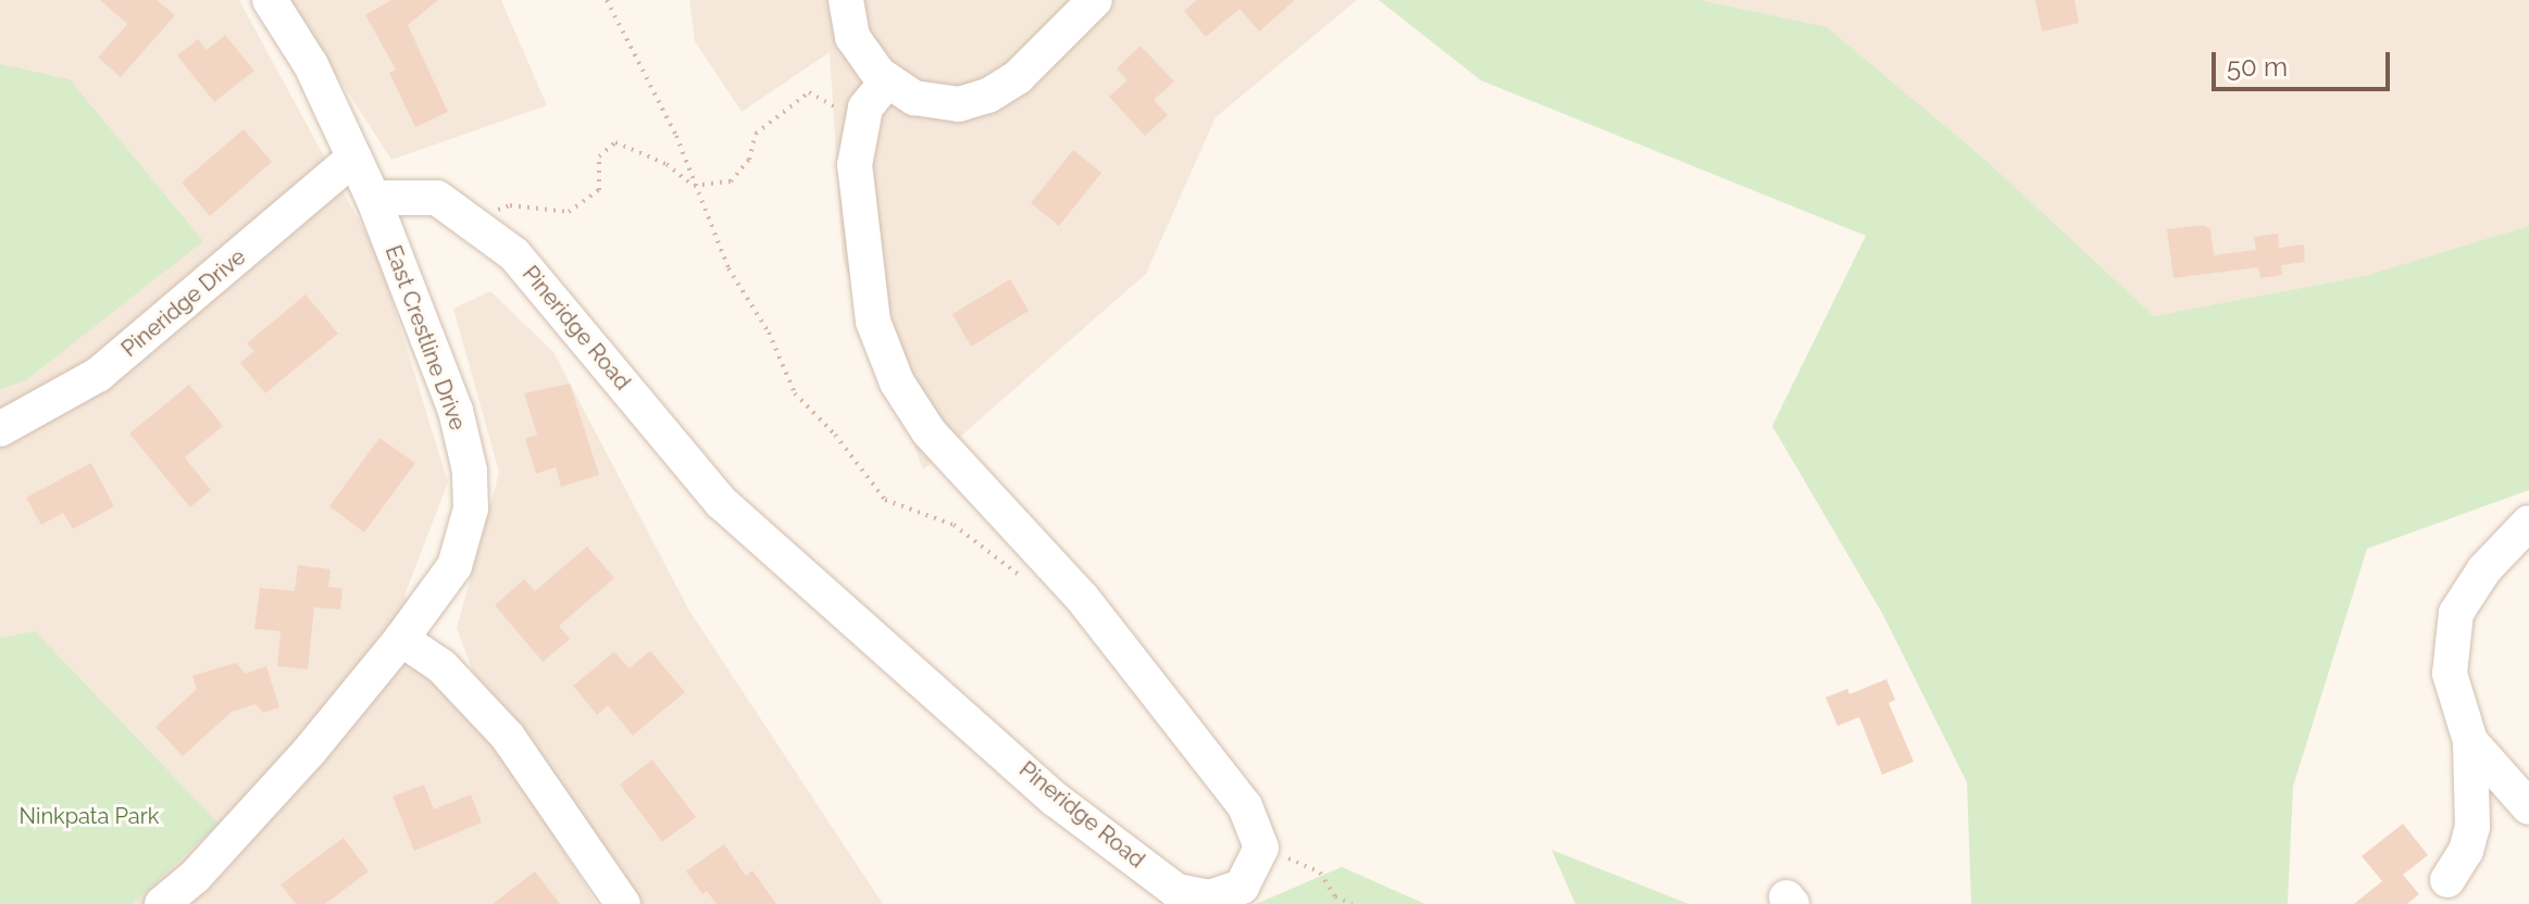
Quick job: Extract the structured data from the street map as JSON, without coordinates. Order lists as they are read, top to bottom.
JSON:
{
  "streets": {
    "street": ["Pineridge Drive", "Pineridge Road", "East Crestline Drive"]
  },
  "crossings": [
    ["Pineridge Drive", "East Crestline Drive"],
    ["Pineridge Road", "East Crestline Drive"]
  ],
  "parks": ["Ninkpata Park"],
  "scale_bar": "50 m"
}
